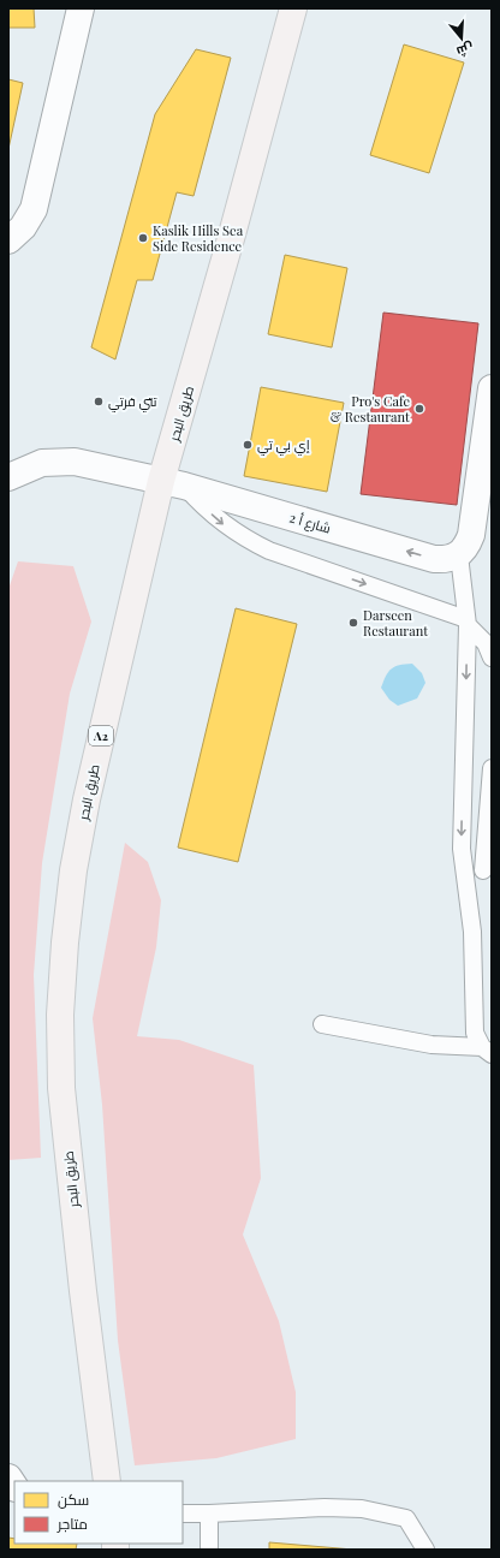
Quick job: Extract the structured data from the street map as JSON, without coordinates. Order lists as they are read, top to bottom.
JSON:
{
  "streets": {
    "main road": ["طريق البحر", "A2"],
    "street": ["شارع أ 2"]
  },
  "crossings": [
    ["طريق البحر", "شارع أ 2"]
  ],
  "one_way": ["شارع أ 2"],
  "places": [
    "Kaslik Hills Sea Side Residence",
    "تتي فرتي",
    "Pro's Cafe & Restaurant",
    "إي بي تي",
    "Darseen Restaurant"
  ],
  "legend": ["سكن", "متاجر"],
  "north": "bottom"
}
